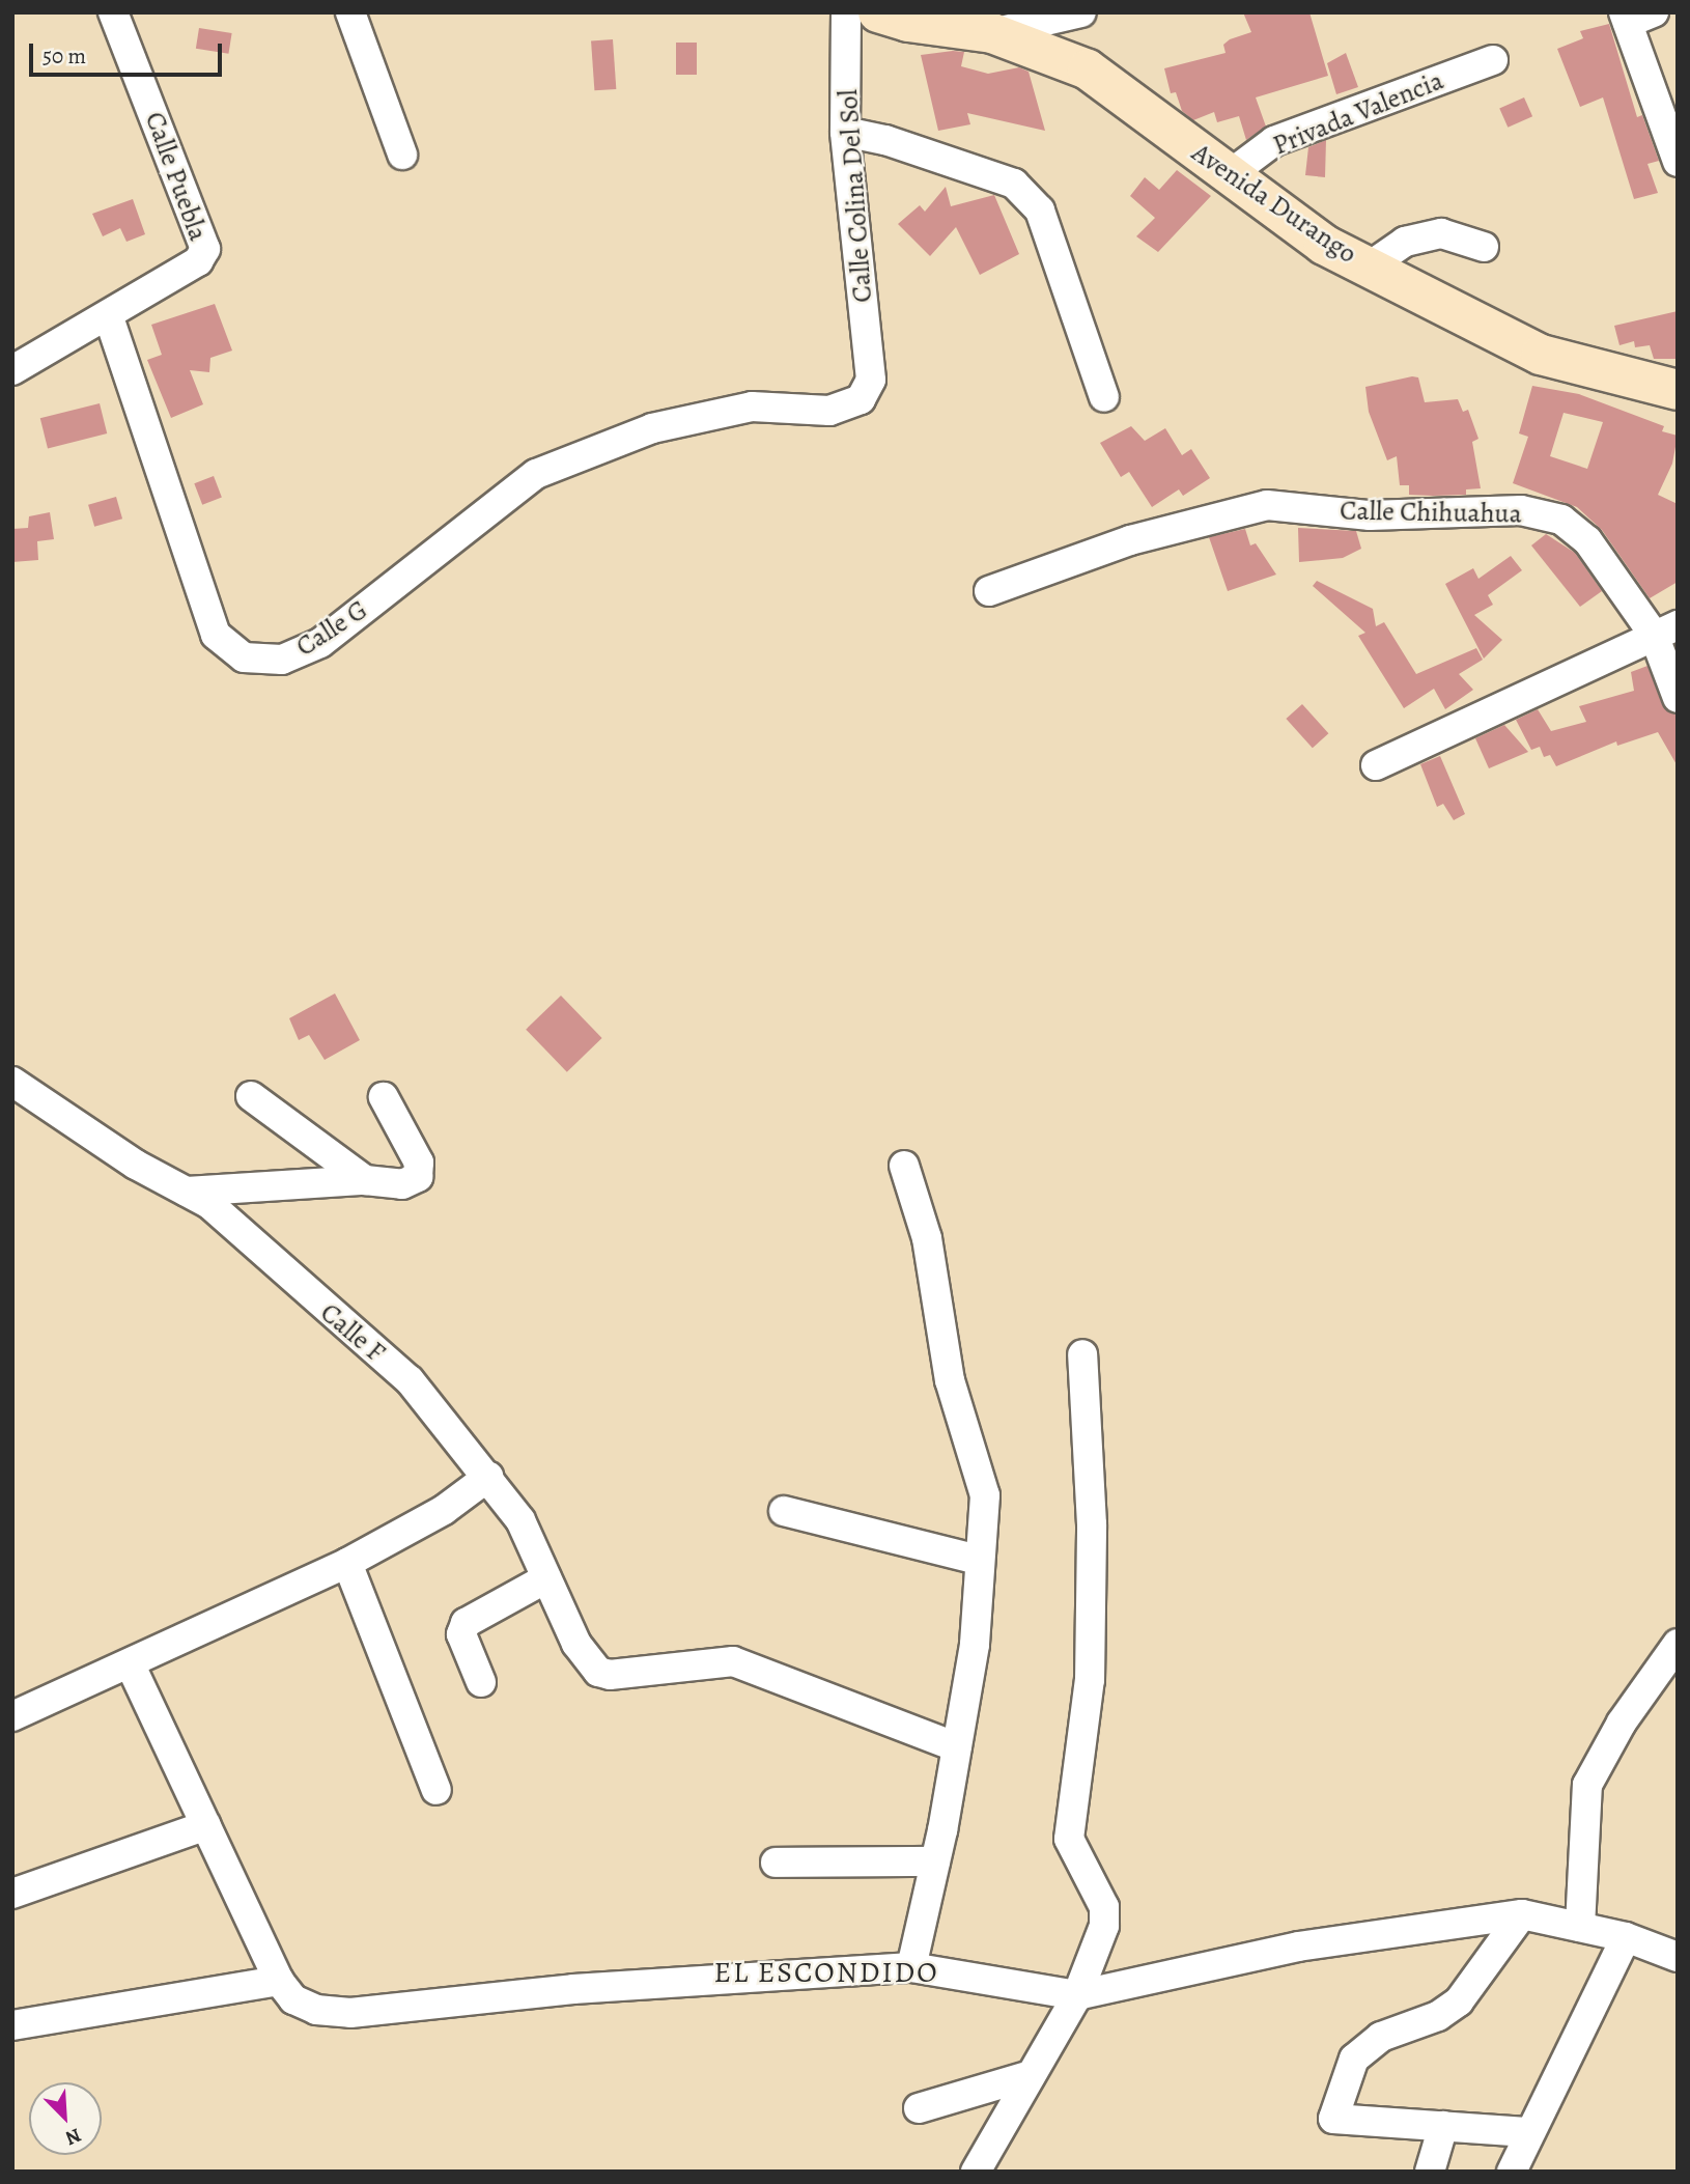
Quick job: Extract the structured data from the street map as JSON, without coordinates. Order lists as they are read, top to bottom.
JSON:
{
  "streets": {
    "main road": ["Avenida Durango"],
    "street": [
      "Privada Valencia",
      "Calle Puebla",
      "Calle Colina Del Sol",
      "Calle Chihuahua",
      "Calle G",
      "Calle F"
    ]
  },
  "crossings": [
    ["Privada Valencia", "Avenida Durango"],
    ["Calle Puebla", "Calle G"],
    ["Calle Colina Del Sol", "Calle G"]
  ],
  "districts": ["EL ESCONDIDO"],
  "scale_bar": "50 m",
  "north": "bottom right"
}
